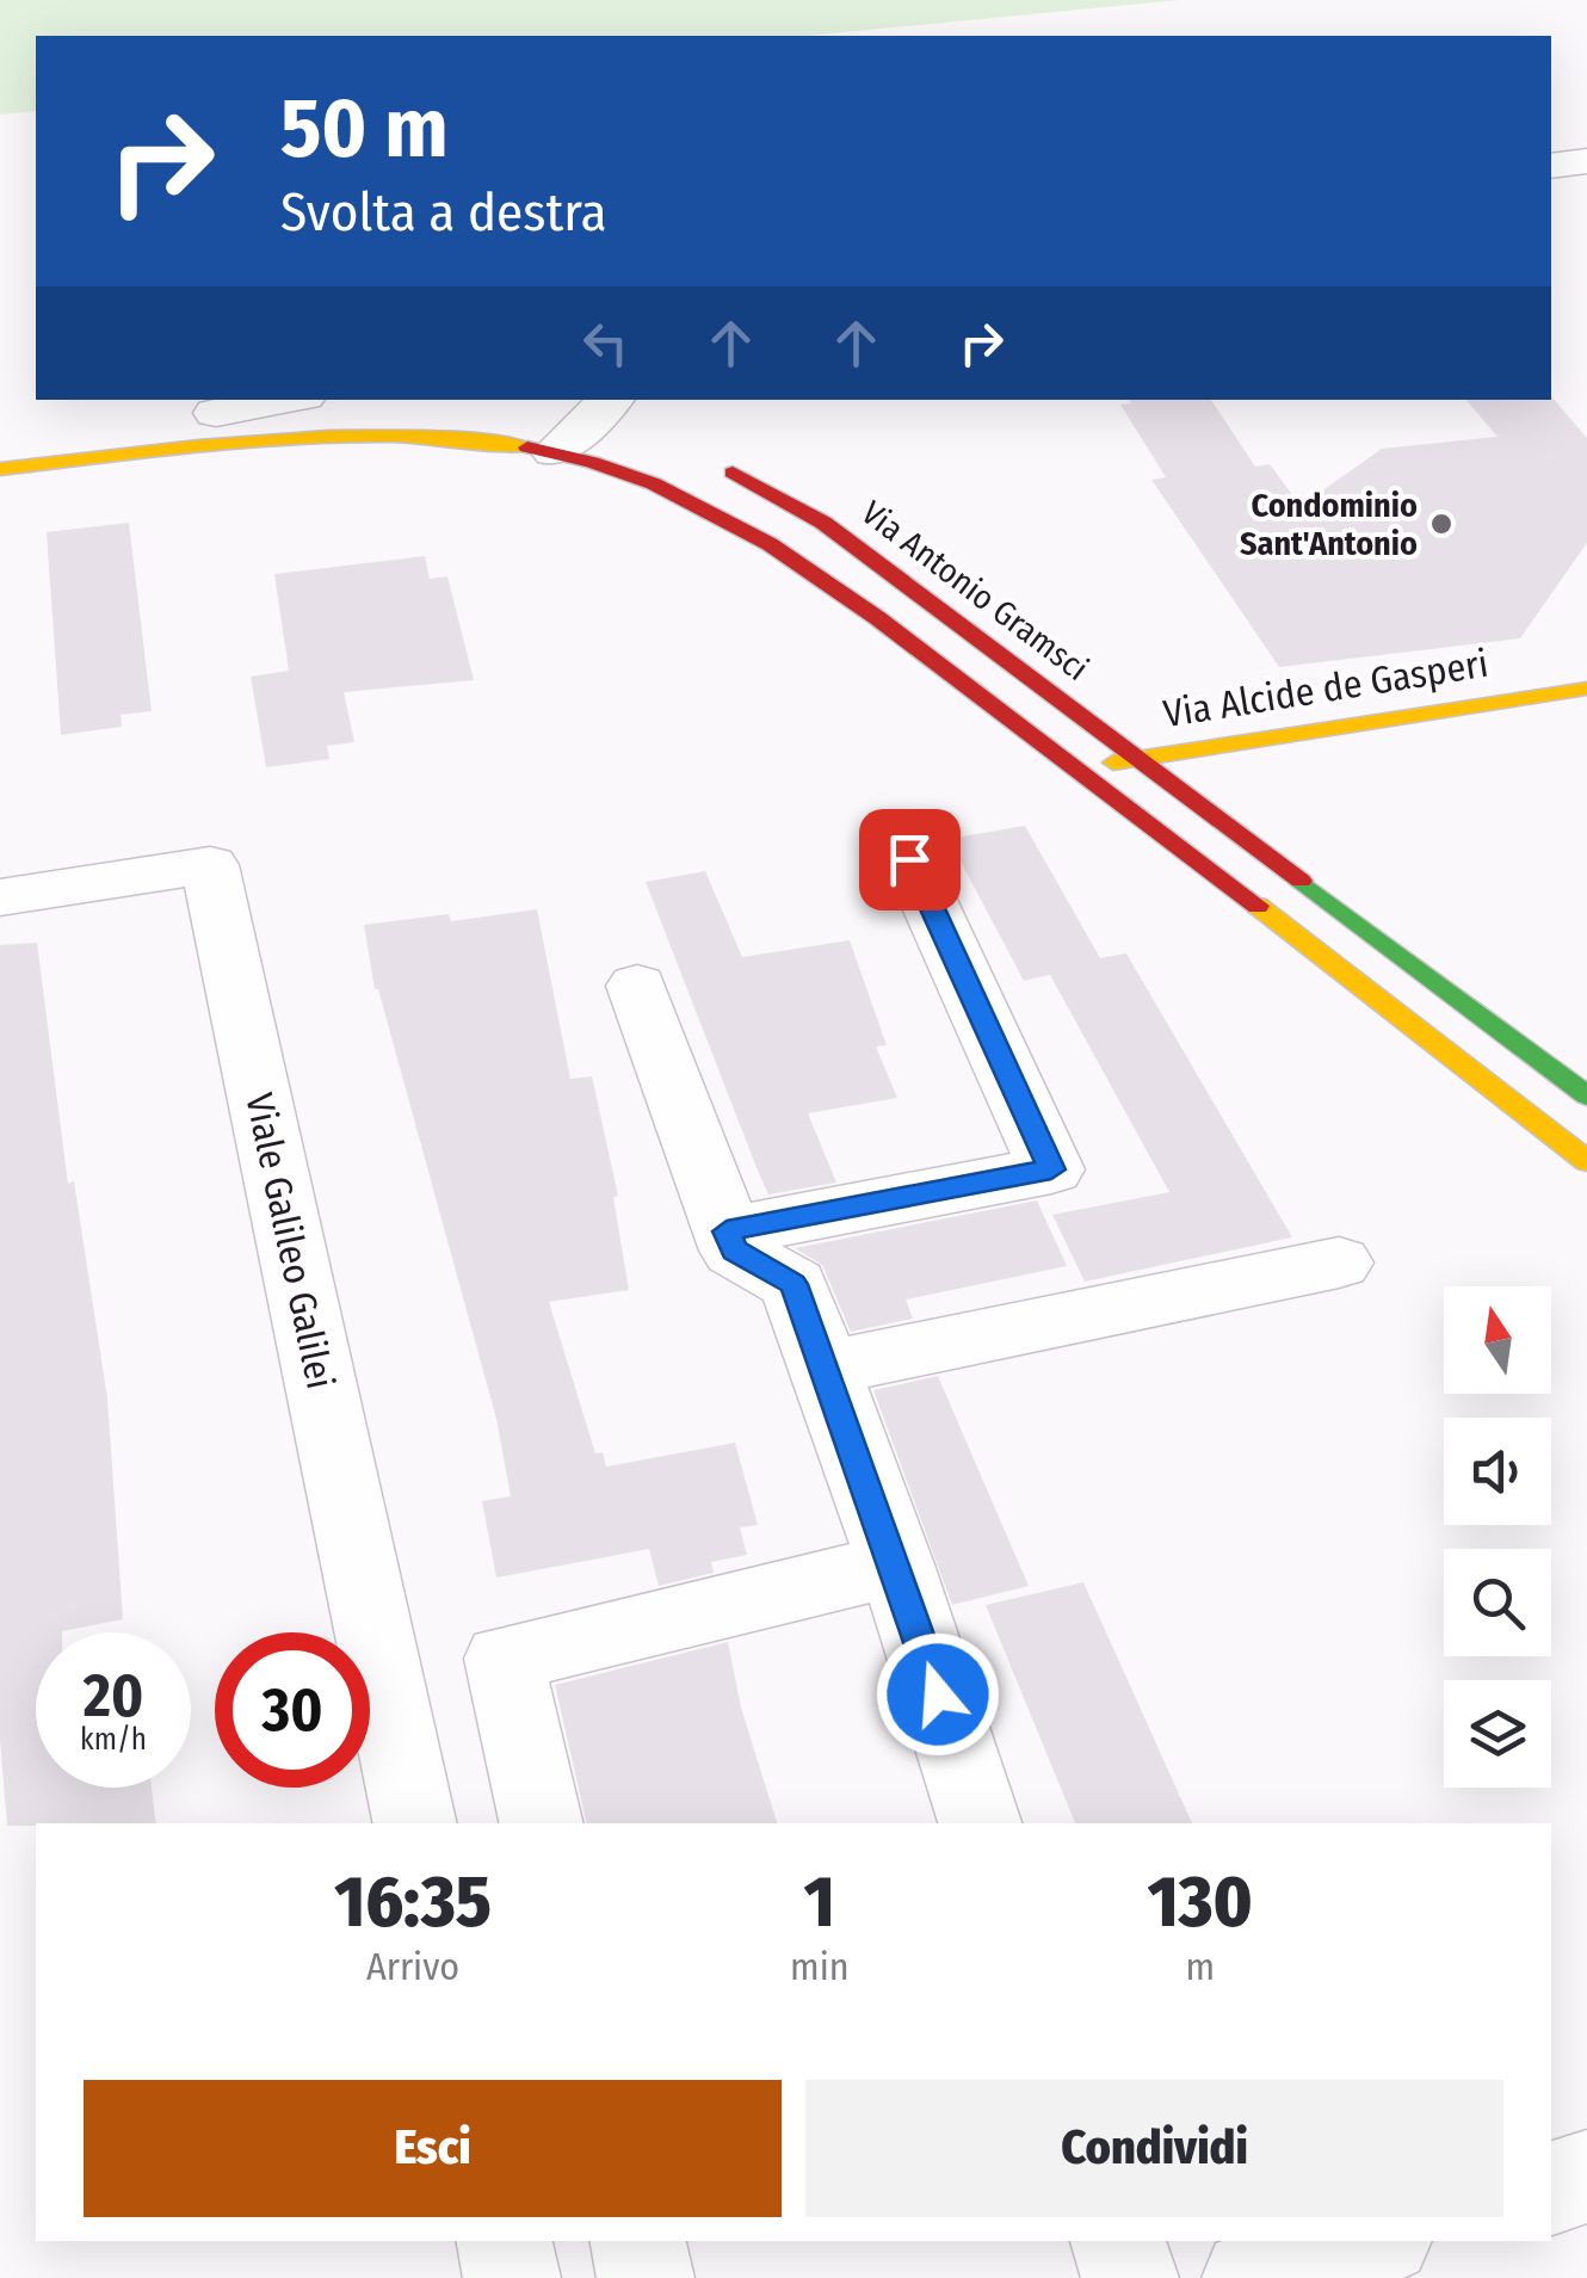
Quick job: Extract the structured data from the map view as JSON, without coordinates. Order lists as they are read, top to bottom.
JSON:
{
  "streets": {
    "street": ["Via Antonio Gramsci", "Via Alcide de Gasperi", "Viale Galileo Galilei"]
  },
  "crossings": [
    ["Via Antonio Gramsci", "Via Alcide de Gasperi"]
  ],
  "places": ["Condominio Sant'Antonio"],
  "north": "top",
  "page": {
    "turn": ["50 m", "Svolta a destra"],
    "speed": "20 km/h",
    "limit": "30",
    "eta": [
      "16:35",
      "Arrivo",
      "1",
      "min",
      "130",
      "m"
    ],
    "buttons": ["Esci", "Condividi"]
  }
}
